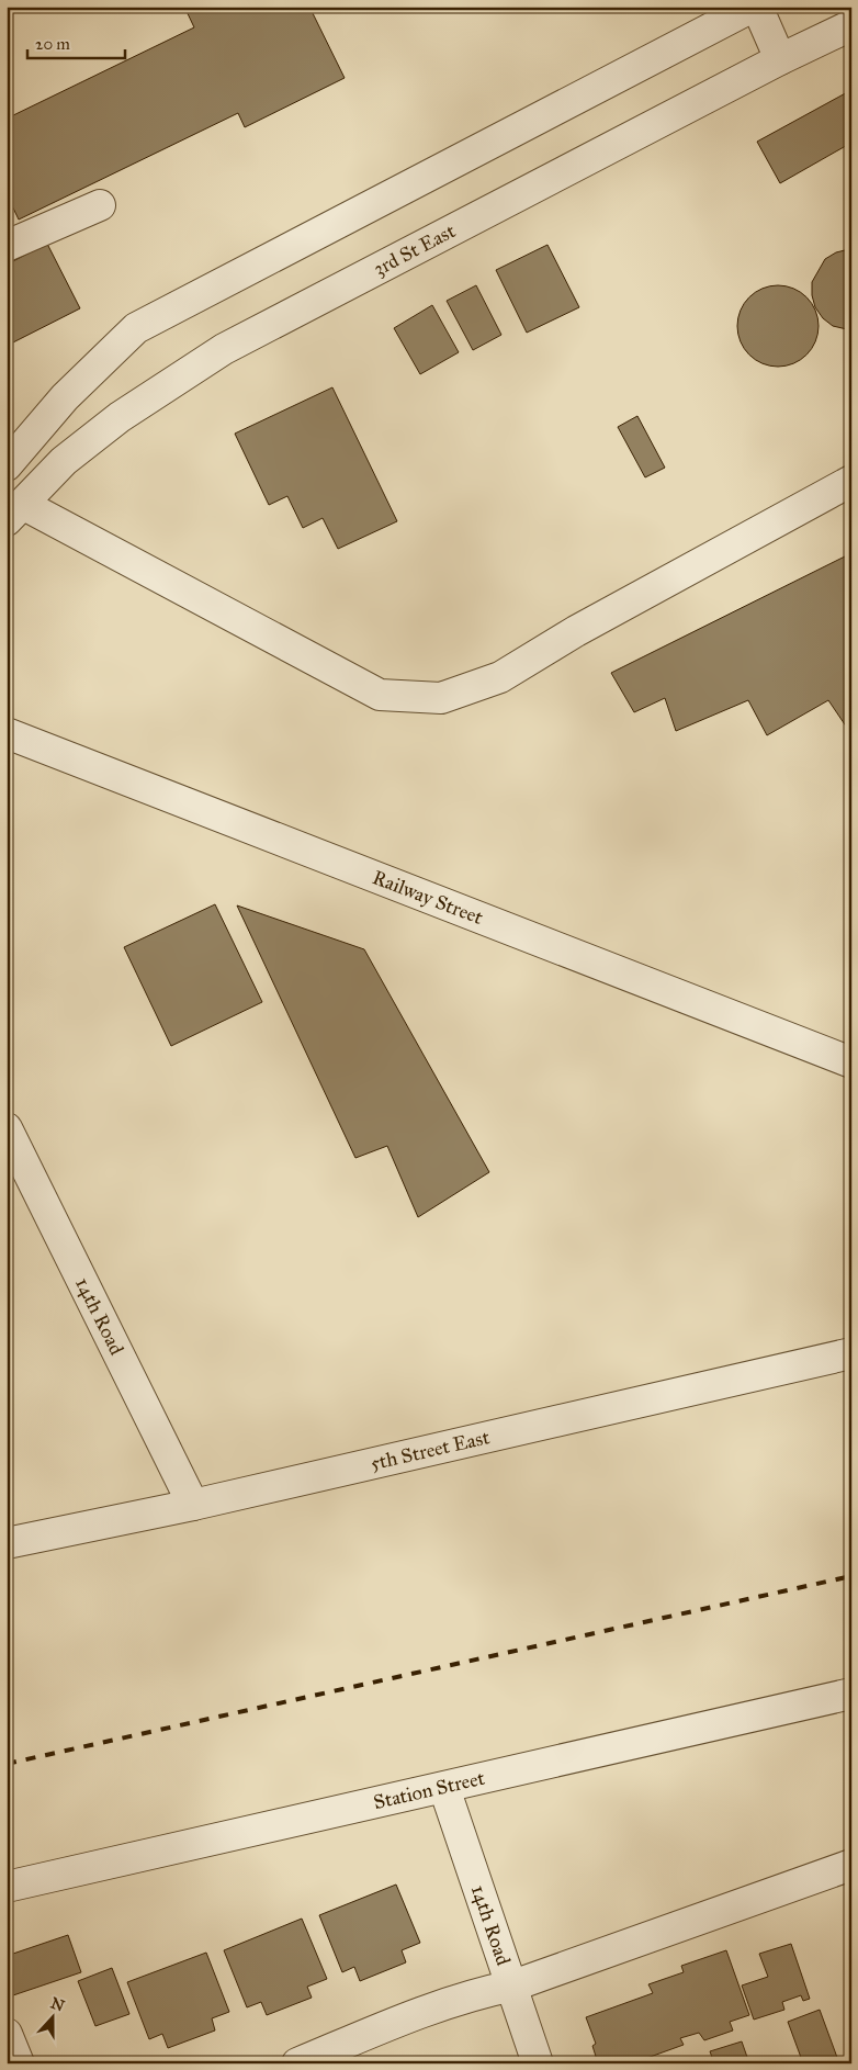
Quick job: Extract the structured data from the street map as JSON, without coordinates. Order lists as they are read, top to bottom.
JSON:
{
  "streets": {
    "street": [
      "3rd St East",
      "Railway Street",
      "14th Road",
      "5th Street East",
      "Station Street"
    ]
  },
  "crossings": [
    ["14th Road", "5th Street East"],
    ["14th Road", "Station Street"]
  ],
  "scale_bar": "20 m",
  "north": "top"
}
